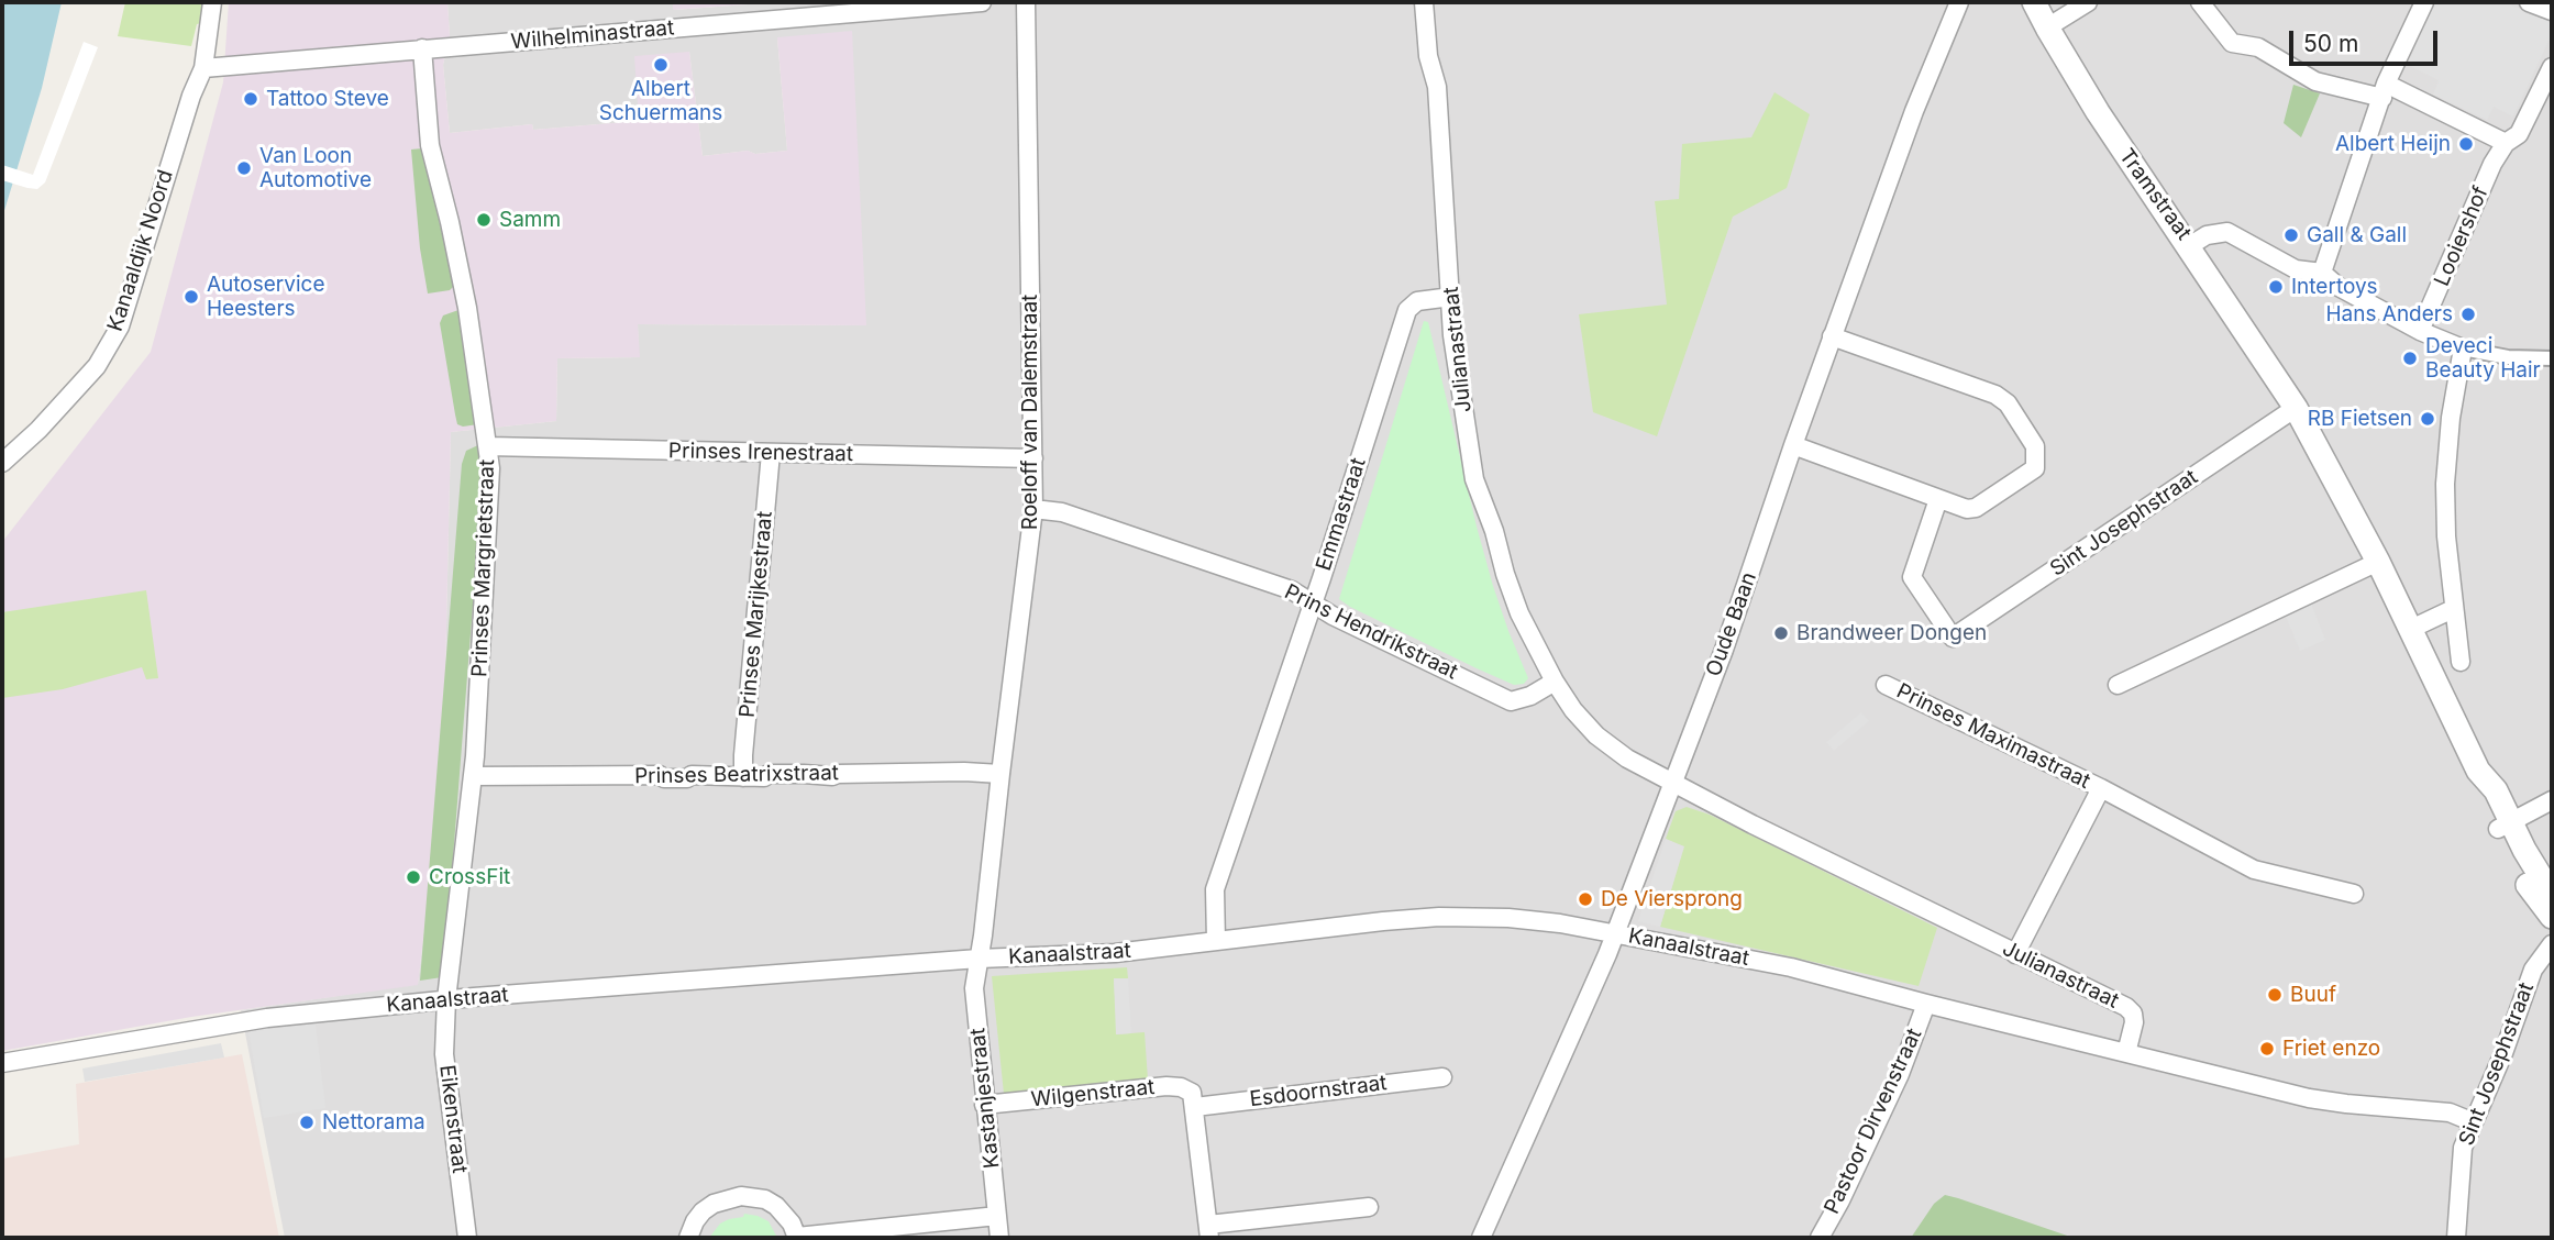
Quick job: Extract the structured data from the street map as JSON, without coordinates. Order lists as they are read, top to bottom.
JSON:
{
  "streets": {
    "street": [
      "Wilhelminastraat",
      "Tramstraat",
      "Looiershof",
      "Kanaaldijk Noord",
      "Julianastraat",
      "Roeloff van Dalemstraat",
      "Prinses Irenestraat",
      "Emmastraat",
      "Sint Josephstraat",
      "Prinses Margrietstraat",
      "Prinses Marijkestraat",
      "Oude Baan",
      "Prins Hendrikstraat",
      "Prinses Maximastraat",
      "Prinses Beatrixstraat",
      "Kanaalstraat",
      "Esdoornstraat",
      "Wilgenstraat",
      "Kastanjestraat",
      "Eikenstraat",
      "Pastoor Dirvenstraat"
    ]
  },
  "crossings": [
    ["Wilhelminastraat", "Kanaaldijk Noord"],
    ["Wilhelminastraat", "Prinses Margrietstraat"],
    ["Tramstraat", "Looiershof"],
    ["Julianastraat", "Emmastraat"],
    ["Julianastraat", "Oude Baan"],
    ["Julianastraat", "Prins Hendrikstraat"],
    ["Julianastraat", "Prinses Maximastraat"],
    ["Julianastraat", "Kanaalstraat"],
    ["Roeloff van Dalemstraat", "Prinses Irenestraat"],
    ["Roeloff van Dalemstraat", "Prins Hendrikstraat"],
    ["Roeloff van Dalemstraat", "Prinses Beatrixstraat"],
    ["Roeloff van Dalemstraat", "Kanaalstraat"],
    ["Roeloff van Dalemstraat", "Kastanjestraat"],
    ["Prinses Irenestraat", "Prinses Margrietstraat"],
    ["Prinses Irenestraat", "Prinses Marijkestraat"],
    ["Emmastraat", "Prins Hendrikstraat"],
    ["Emmastraat", "Kanaalstraat"],
    ["Prinses Margrietstraat", "Prinses Beatrixstraat"],
    ["Prinses Margrietstraat", "Kanaalstraat"],
    ["Prinses Margrietstraat", "Eikenstraat"],
    ["Prinses Marijkestraat", "Prinses Beatrixstraat"],
    ["Oude Baan", "Kanaalstraat"],
    ["Kanaalstraat", "Kastanjestraat"],
    ["Kanaalstraat", "Eikenstraat"],
    ["Kanaalstraat", "Pastoor Dirvenstraat"],
    ["Esdoornstraat", "Wilgenstraat"],
    ["Wilgenstraat", "Kastanjestraat"]
  ],
  "places": [
    "Albert Schuermans",
    "Tattoo Steve",
    "Albert Heijn",
    "Van Loon Automotive",
    "Samm",
    "Gall & Gall",
    "Intertoys",
    "Autoservice Heesters",
    "Hans Anders",
    "Deveci Beauty Hair",
    "RB Fietsen",
    "Brandweer Dongen",
    "CrossFit",
    "De Viersprong",
    "Buuf",
    "Friet enzo",
    "Nettorama"
  ],
  "scale_bar": "50 m"
}
